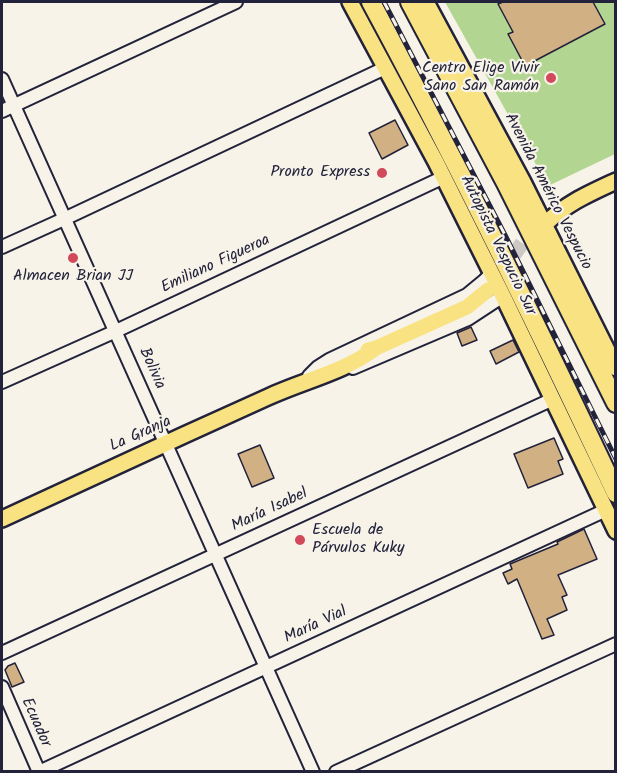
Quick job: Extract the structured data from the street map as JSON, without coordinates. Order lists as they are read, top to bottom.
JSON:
{
  "streets": {
    "highway": ["Autopista Vespucio Sur"],
    "main road": ["Avenida Américo Vespucio", "La Granja"],
    "street": [
      "Emiliano Figueroa",
      "Bolivia",
      "María Isabel",
      "María Vial",
      "Ecuador"
    ]
  },
  "crossings": [
    ["Emiliano Figueroa", "Bolivia"],
    ["Bolivia", "La Granja"],
    ["Bolivia", "María Isabel"],
    ["Bolivia", "María Vial"],
    ["María Vial", "Ecuador"]
  ],
  "places": [
    "Centro Elige Vivir Sano San Ramón",
    "Pronto Express",
    "Almacen Brian JJ",
    "Escuela de Párvulos Kuky"
  ]
}
